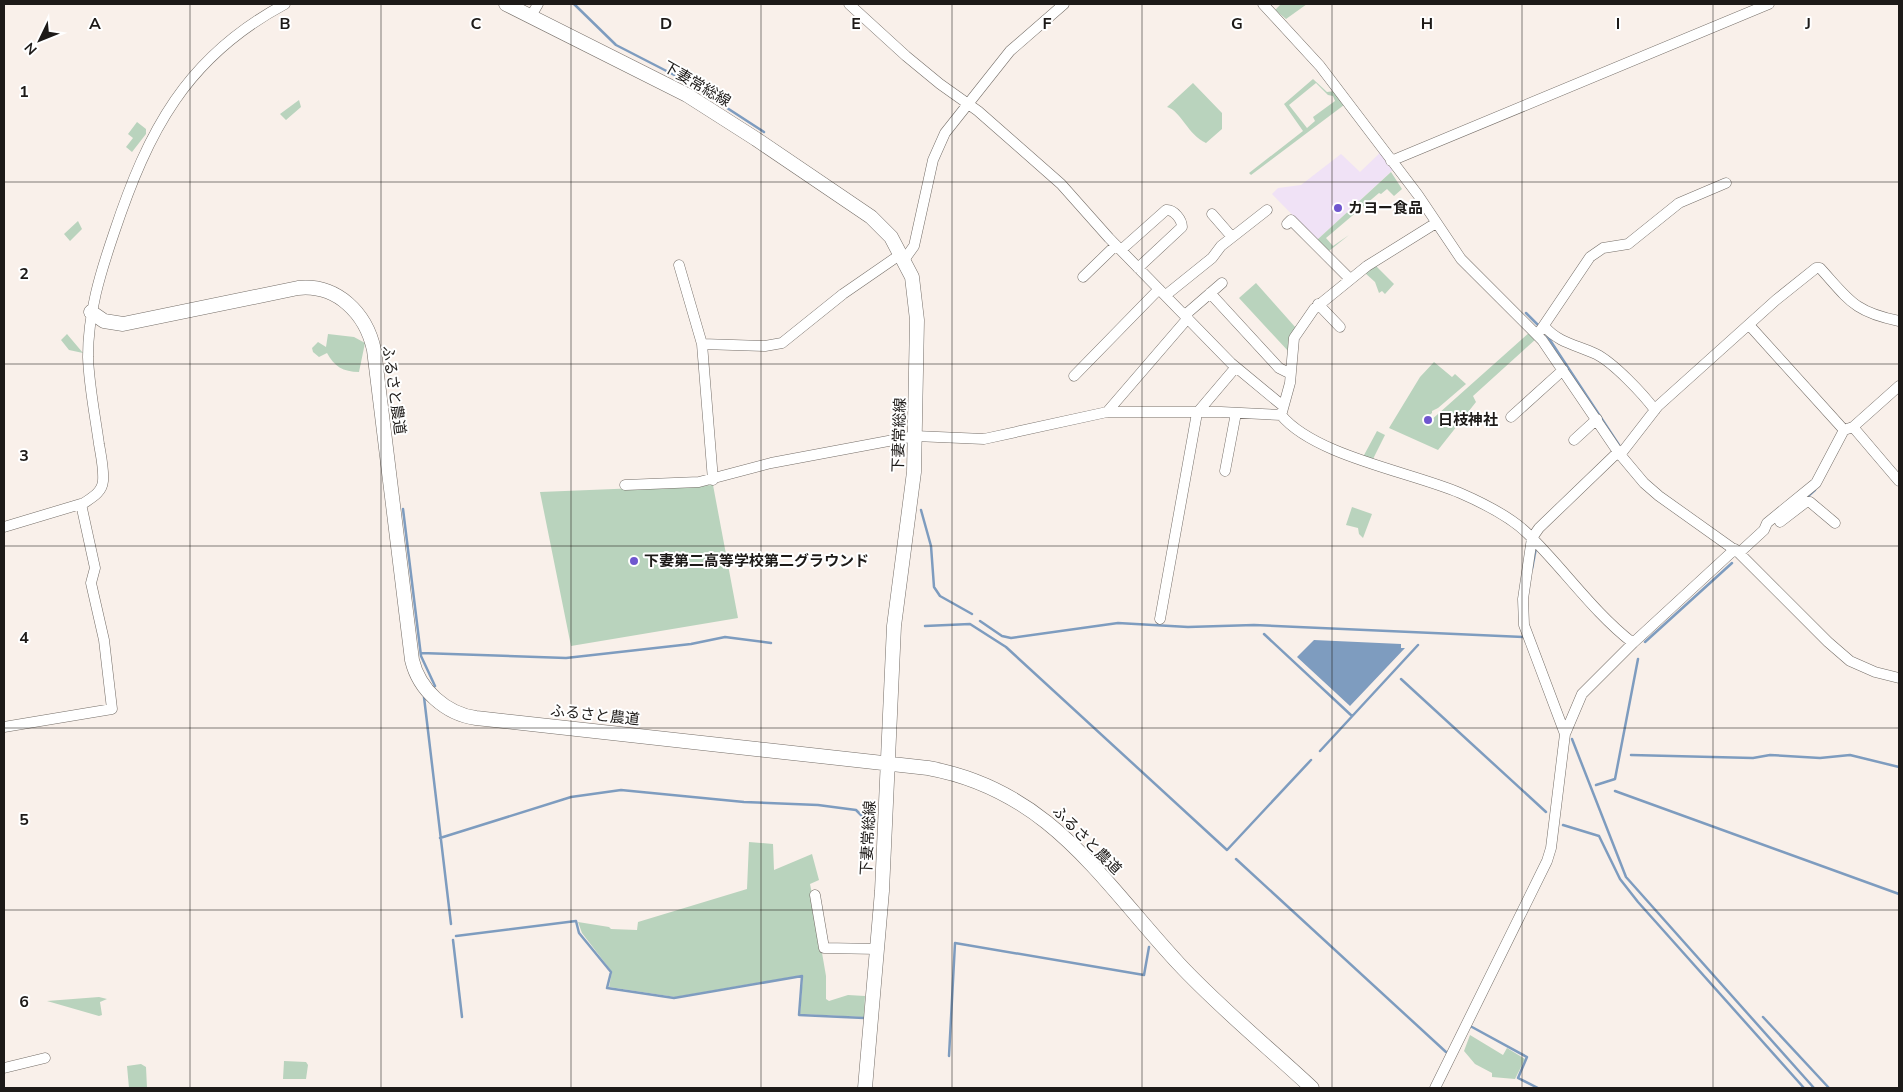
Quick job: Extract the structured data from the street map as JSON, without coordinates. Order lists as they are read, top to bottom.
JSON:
{
  "streets": {
    "street": ["下妻常総線", "ふるさと農道"]
  },
  "crossings": [
    ["下妻常総線", "ふるさと農道"]
  ],
  "places": ["カヨー食品", "日枝神社", "下妻第二高等学校第二グラウンド"],
  "north": "bottom left",
  "grid": {
    "columns": [
      "A",
      "B",
      "C",
      "D",
      "E",
      "F",
      "G",
      "H",
      "I",
      "J"
    ],
    "rows": [
      "1",
      "2",
      "3",
      "4",
      "5",
      "6"
    ]
  }
}
